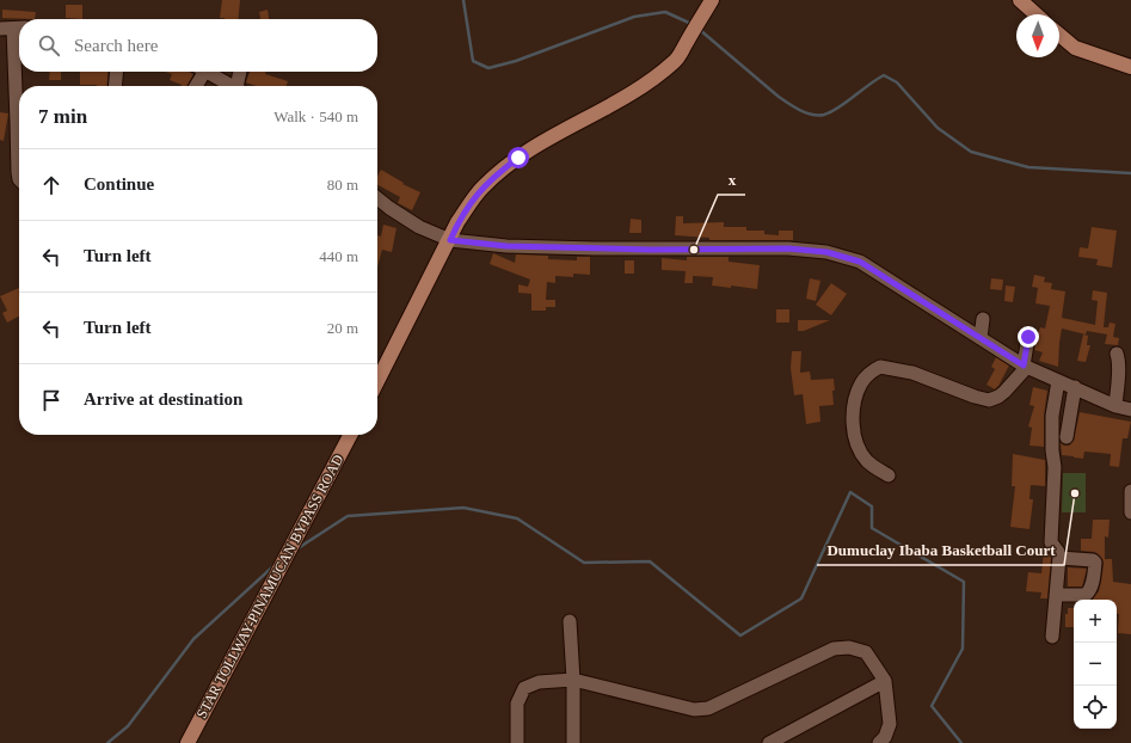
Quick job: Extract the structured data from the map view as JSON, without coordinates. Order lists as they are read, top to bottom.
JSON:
{
  "streets": {
    "main road": ["STAR TOLLWAY-PINAMUCAN BYPASS ROAD"]
  },
  "places": ["x", "Dumuclay Ibaba Basketball Court"],
  "north": "bottom",
  "page": {
    "search": "Search here",
    "heading": ["7 min", "Walk · 540 m"],
    "list": [
      ["Continue", "80 m"],
      ["Turn left", "440 m"],
      ["Turn left", "20 m"],
      "Arrive at destination"
    ],
    "map_buttons": ["+", "−"]
  }
}
